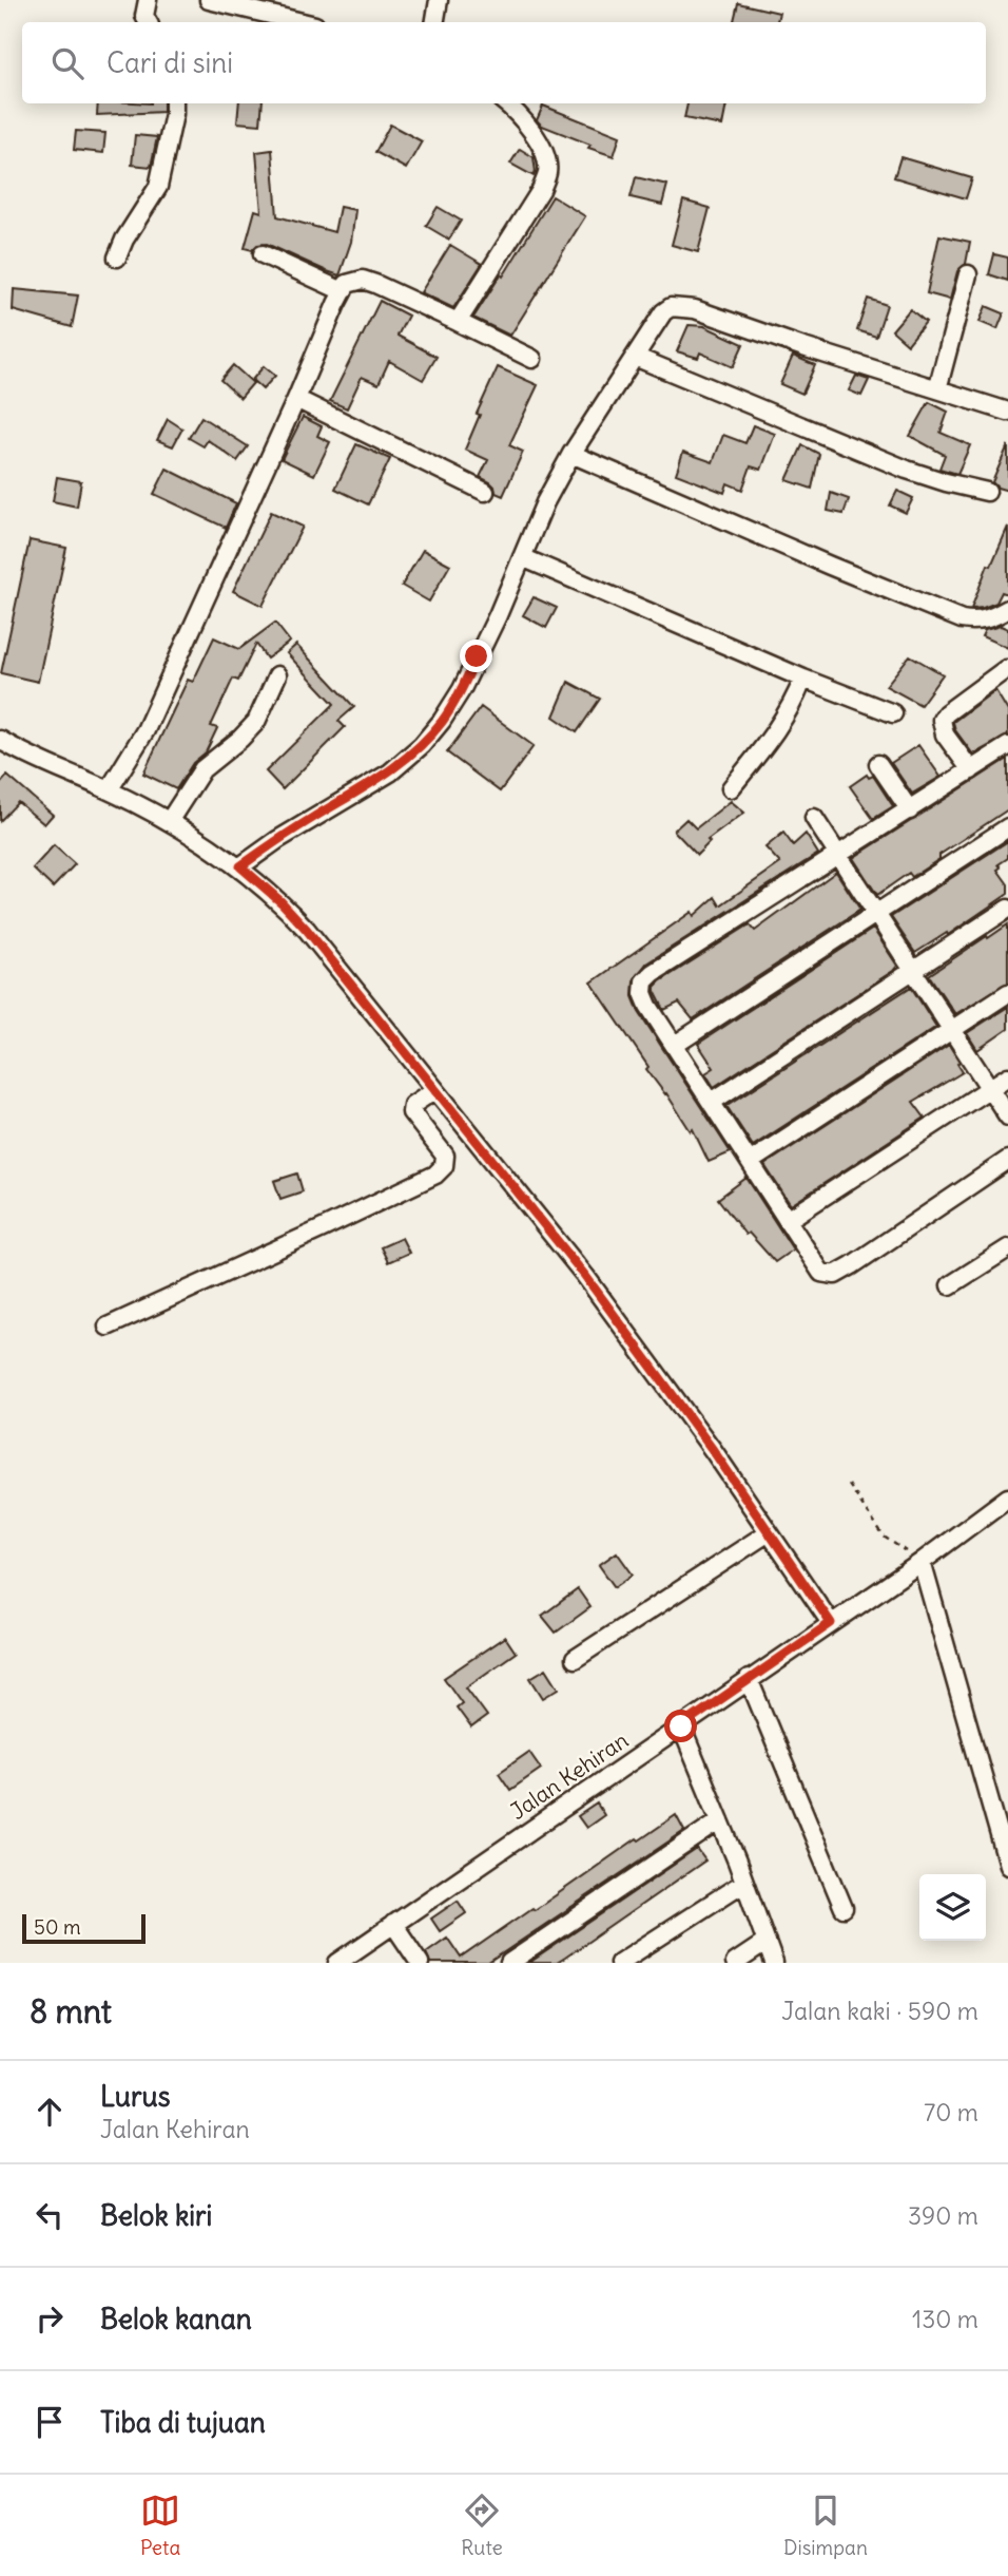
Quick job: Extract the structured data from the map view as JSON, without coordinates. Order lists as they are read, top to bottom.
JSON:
{
  "streets": {
    "street": ["Jalan Kehiran"]
  },
  "scale_bar": "50 m",
  "page": {
    "search": "Cari di sini",
    "scale": "50 m",
    "heading": ["8 mnt", "Jalan kaki · 590 m"],
    "list": [
      ["Lurus", "Jalan Kehiran", "70 m"],
      ["Belok kiri", "390 m"],
      ["Belok kanan", "130 m"],
      "Tiba di tujuan"
    ],
    "nav": ["Peta", "Rute", "Disimpan"]
  }
}
